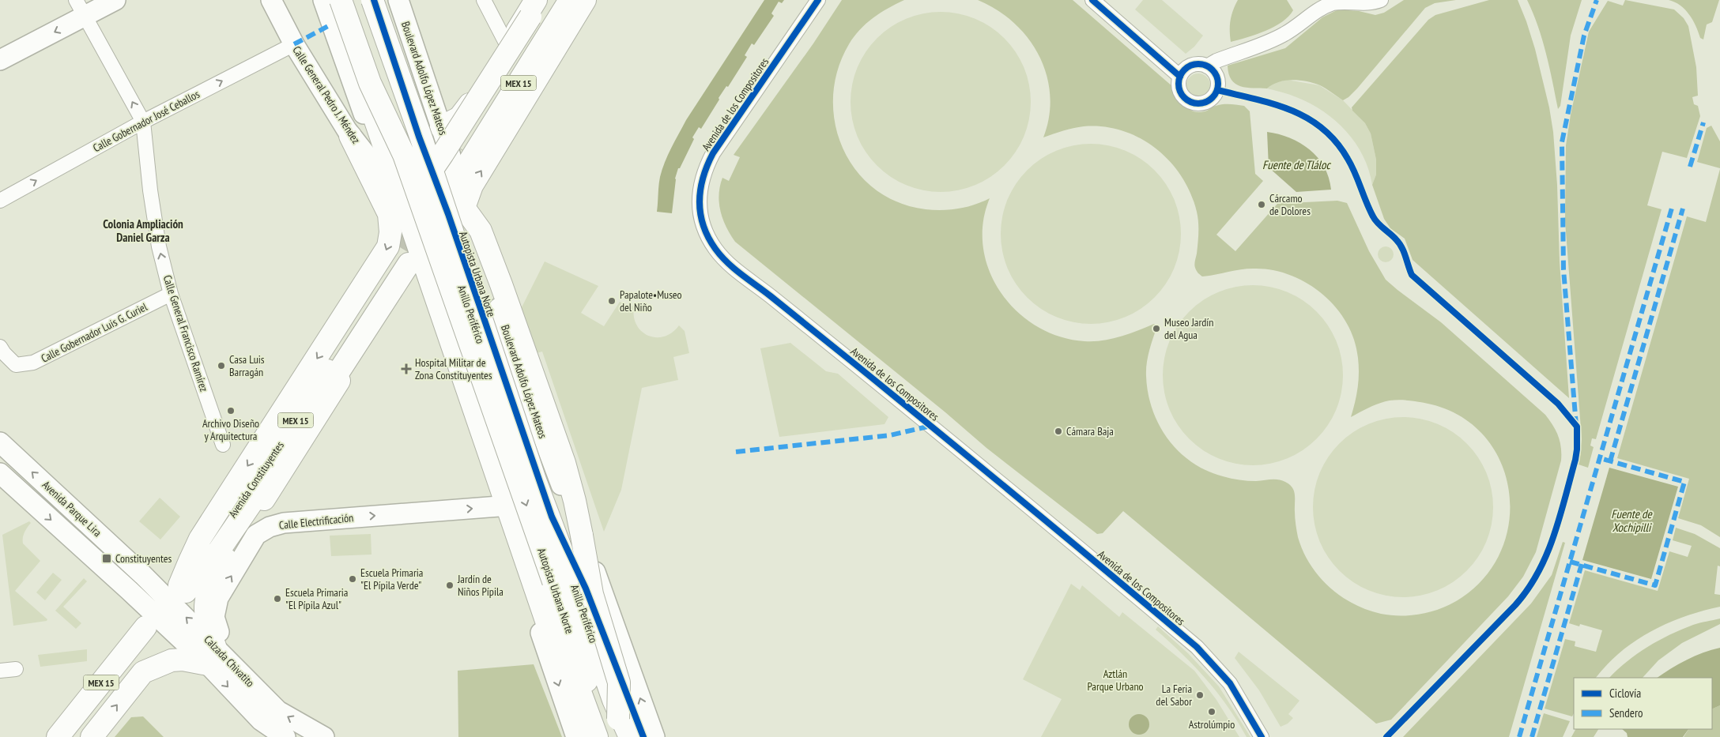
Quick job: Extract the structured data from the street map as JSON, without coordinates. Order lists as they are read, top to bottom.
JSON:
{
  "streets": {
    "main road": [
      "Boulevard Adolfo López Mateos",
      "MEX 15",
      "Calle General Pedro J. Méndez",
      "Autopista Urbana Norte",
      "Anillo Periférico",
      "Avenida Constituyentes",
      "Avenida Parque Lira",
      "Calle Electrificación",
      "Calzada Chivatito"
    ],
    "street": [
      "Avenida de los Compositores",
      "Calle Gobernador José Ceballos",
      "Calle Gobernador Luis G. Curiel",
      "Calle General Francisco Ramírez"
    ]
  },
  "crossings": [
    ["Calle General Pedro J. Méndez", "Calle Gobernador José Ceballos"],
    ["Calle Gobernador José Ceballos", "Calle General Francisco Ramírez"],
    ["Calle Gobernador Luis G. Curiel", "Calle General Francisco Ramírez"],
    ["Avenida Parque Lira", "Calzada Chivatito"],
    ["Calle Electrificación", "Calzada Chivatito"]
  ],
  "one_way": ["Calle Gobernador José Ceballos", "Calle General Francisco Ramírez"],
  "districts": ["Colonia Ampliación Daniel Garza"],
  "water": ["Fuente de Tláloc", "Fuente de Xochipilli"],
  "parks": ["Aztlán Parque Urbano"],
  "places": {
    "other": [
      "Cárcamo de Dolores",
      "Papalote•Museo del Niño",
      "Museo Jardín del Agua",
      "Casa Luis Barragán",
      "Archivo Diseño y Arquitectura",
      "Cámara Baja",
      "Escuela Primaria \"El Pípila Verde\"",
      "Jardín de Niños Pípila",
      "Escuela Primaria \"El Pípila Azul\"",
      "La Feria del Sabor",
      "Astrolúmpio"
    ],
    "health": ["Hospital Militar de Zona Constituyentes"],
    "transit": ["Constituyentes"]
  },
  "legend": ["Ciclovía", "Sendero"]
}
